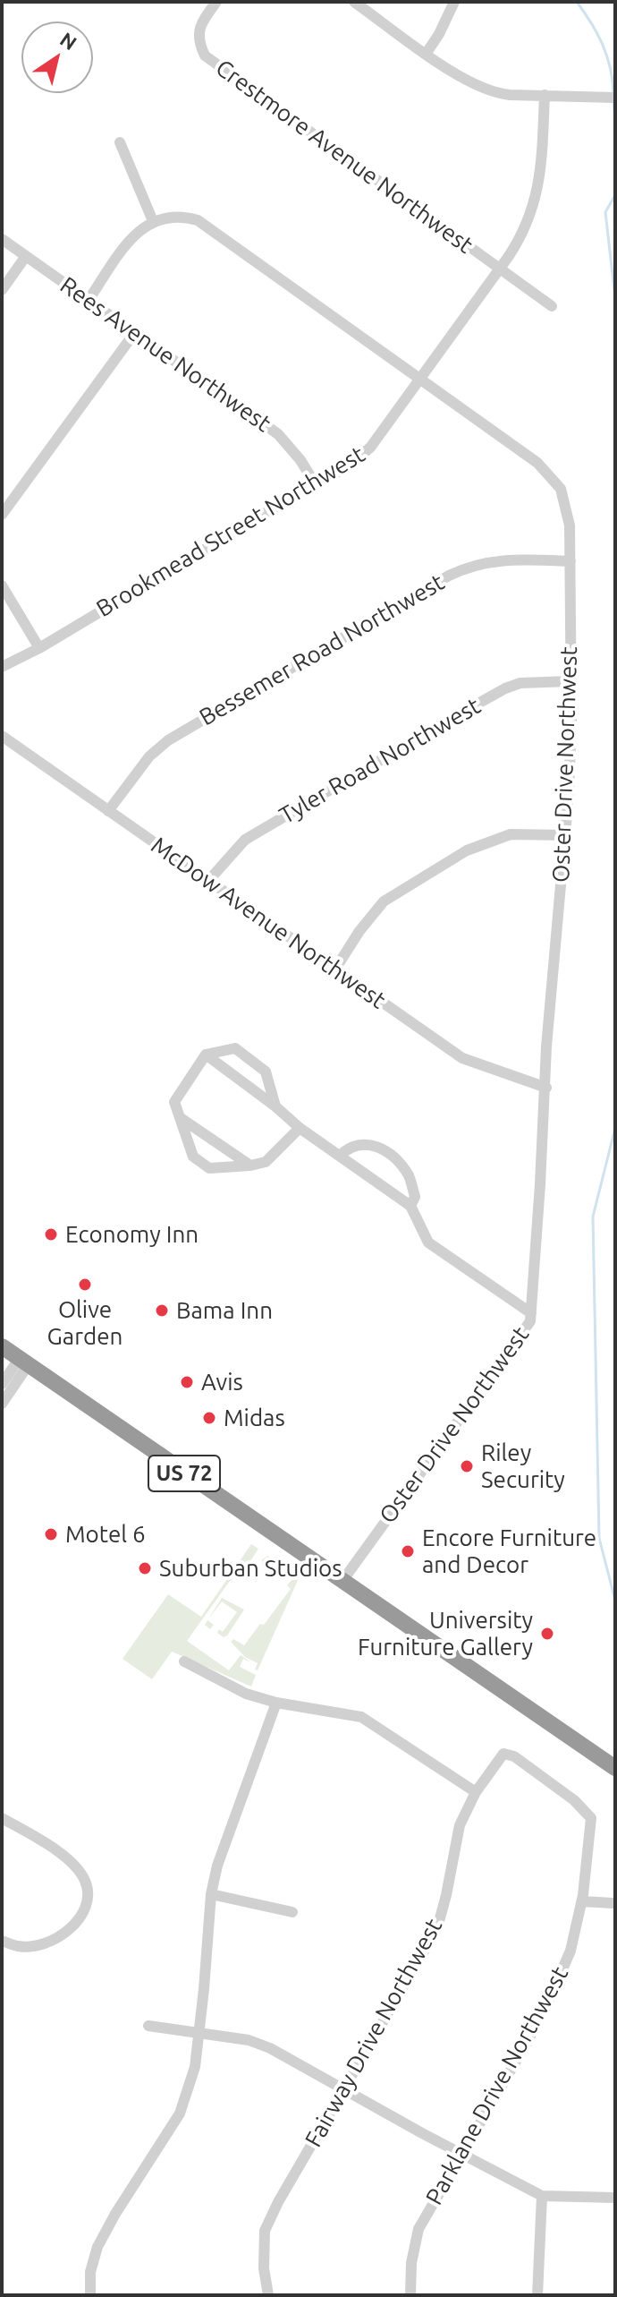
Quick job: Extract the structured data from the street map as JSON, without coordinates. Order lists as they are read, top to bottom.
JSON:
{
  "streets": {
    "highway": ["US 72"],
    "street": [
      "Crestmore Avenue Northwest",
      "Rees Avenue Northwest",
      "Brookmead Street Northwest",
      "Bessemer Road Northwest",
      "Tyler Road Northwest",
      "Oster Drive Northwest",
      "McDow Avenue Northwest",
      "Fairway Drive Northwest",
      "Parklane Drive Northwest"
    ]
  },
  "crossings": [
    ["Crestmore Avenue Northwest", "Brookmead Street Northwest"],
    ["Rees Avenue Northwest", "Brookmead Street Northwest"],
    ["Brookmead Street Northwest", "Oster Drive Northwest"],
    ["Bessemer Road Northwest", "Oster Drive Northwest"],
    ["Bessemer Road Northwest", "McDow Avenue Northwest"],
    ["Tyler Road Northwest", "Oster Drive Northwest"],
    ["Tyler Road Northwest", "McDow Avenue Northwest"],
    ["Oster Drive Northwest", "McDow Avenue Northwest"],
    ["Oster Drive Northwest", "US 72"],
    ["Fairway Drive Northwest", "Parklane Drive Northwest"]
  ],
  "places": [
    "Economy Inn",
    "Olive Garden",
    "Bama Inn",
    "Avis",
    "Midas",
    "Riley Security",
    "Motel 6",
    "Encore Furniture and Decor",
    "Suburban Studios",
    "University Furniture Gallery"
  ],
  "north": "top right"
}
